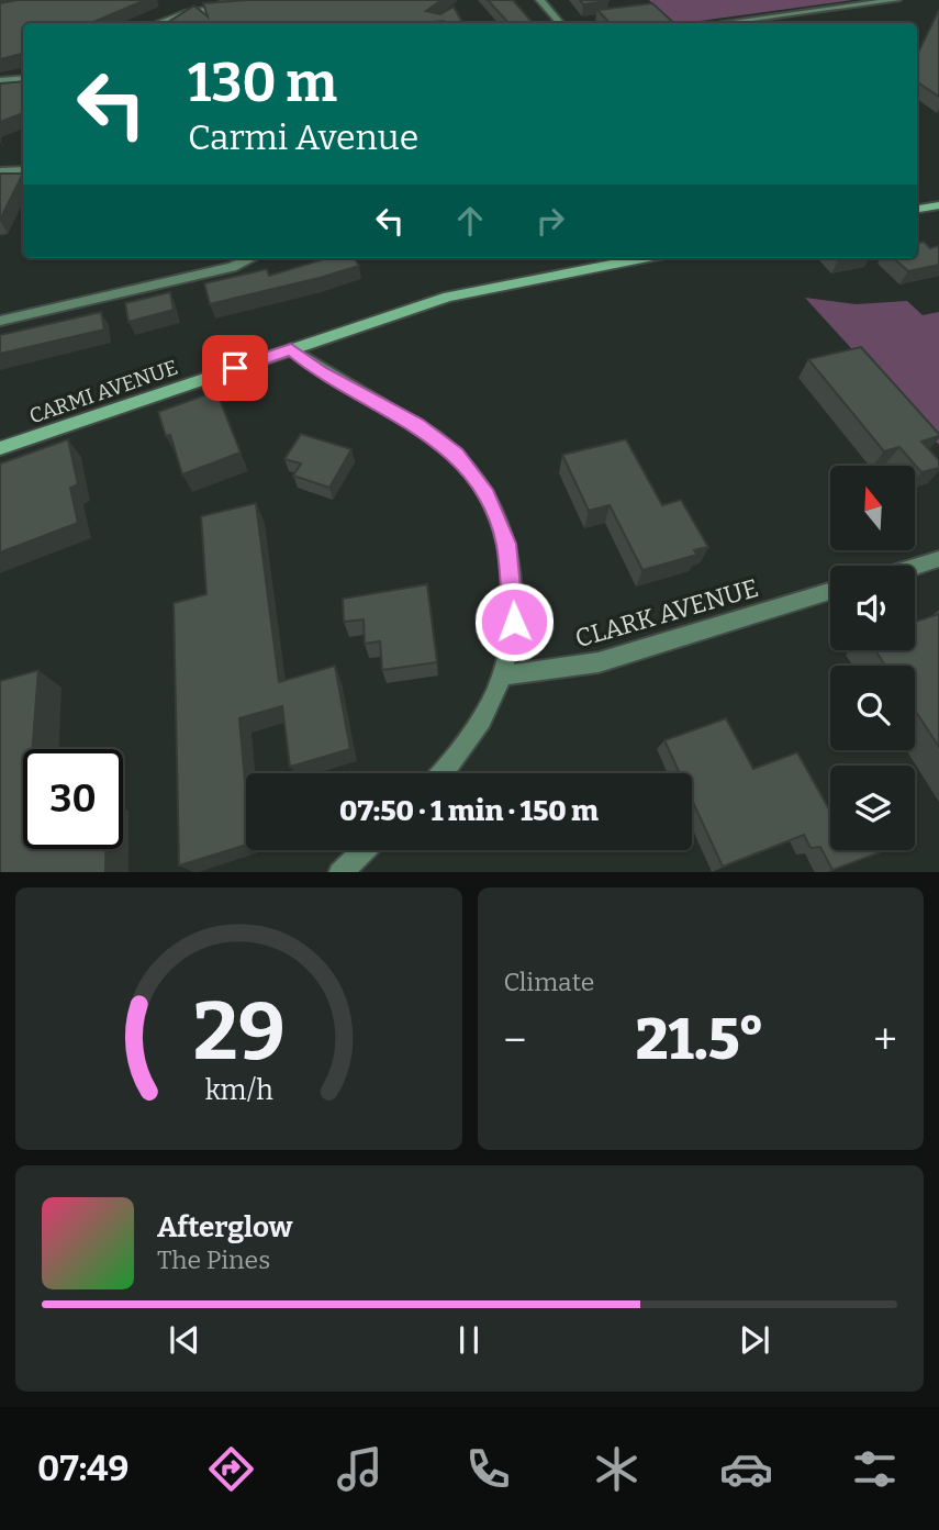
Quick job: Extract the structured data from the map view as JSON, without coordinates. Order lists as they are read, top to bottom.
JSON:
{
  "streets": {
    "street": ["CARMI AVENUE", "CLARK AVENUE"]
  },
  "north": "top",
  "page": {
    "turn": ["130 m", "Carmi Avenue"],
    "limit": "30",
    "trip": "07:50 · 1 min · 150 m",
    "tile": "Climate",
    "heat": ["−", "21.5°", "+"],
    "song": ["Afterglow", "The Pines"],
    "tabs": "07:49",
    "gauge": ["29", "km/h"]
  }
}
